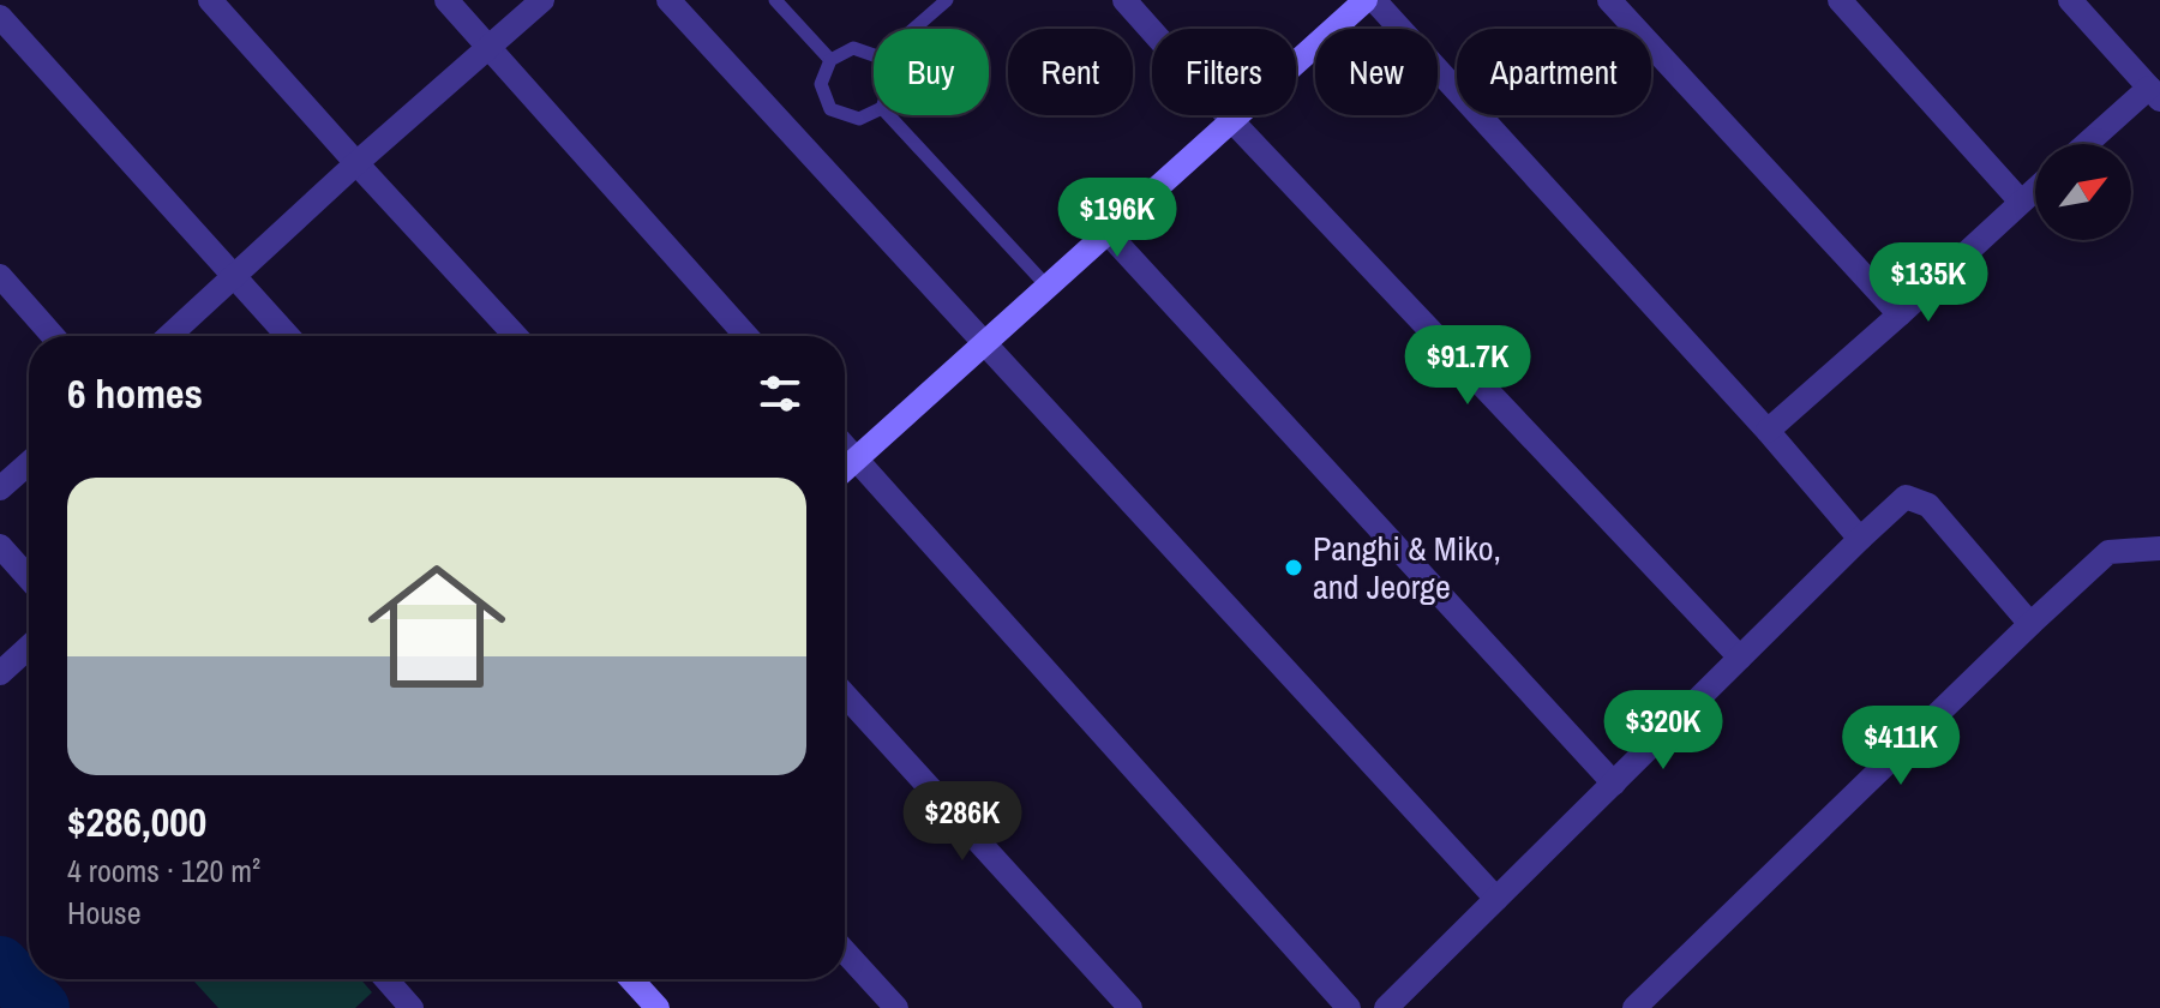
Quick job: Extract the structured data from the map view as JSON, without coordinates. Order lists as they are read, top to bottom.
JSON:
{
  "places": ["Panghi & Miko, and Jeorge"],
  "north": "top right",
  "page": {
    "chip": [
      "Buy",
      "Rent",
      "Filters",
      "New",
      "Apartment"
    ],
    "price": [
      "$196K",
      "$135K",
      "$91.7K",
      "$320K",
      "$411K",
      "$286K"
    ],
    "heading": "6 homes",
    "list": [
      {
        "name": "$286,000",
        "note": "4 rooms · 120 m² · House"
      }
    ]
  }
}
